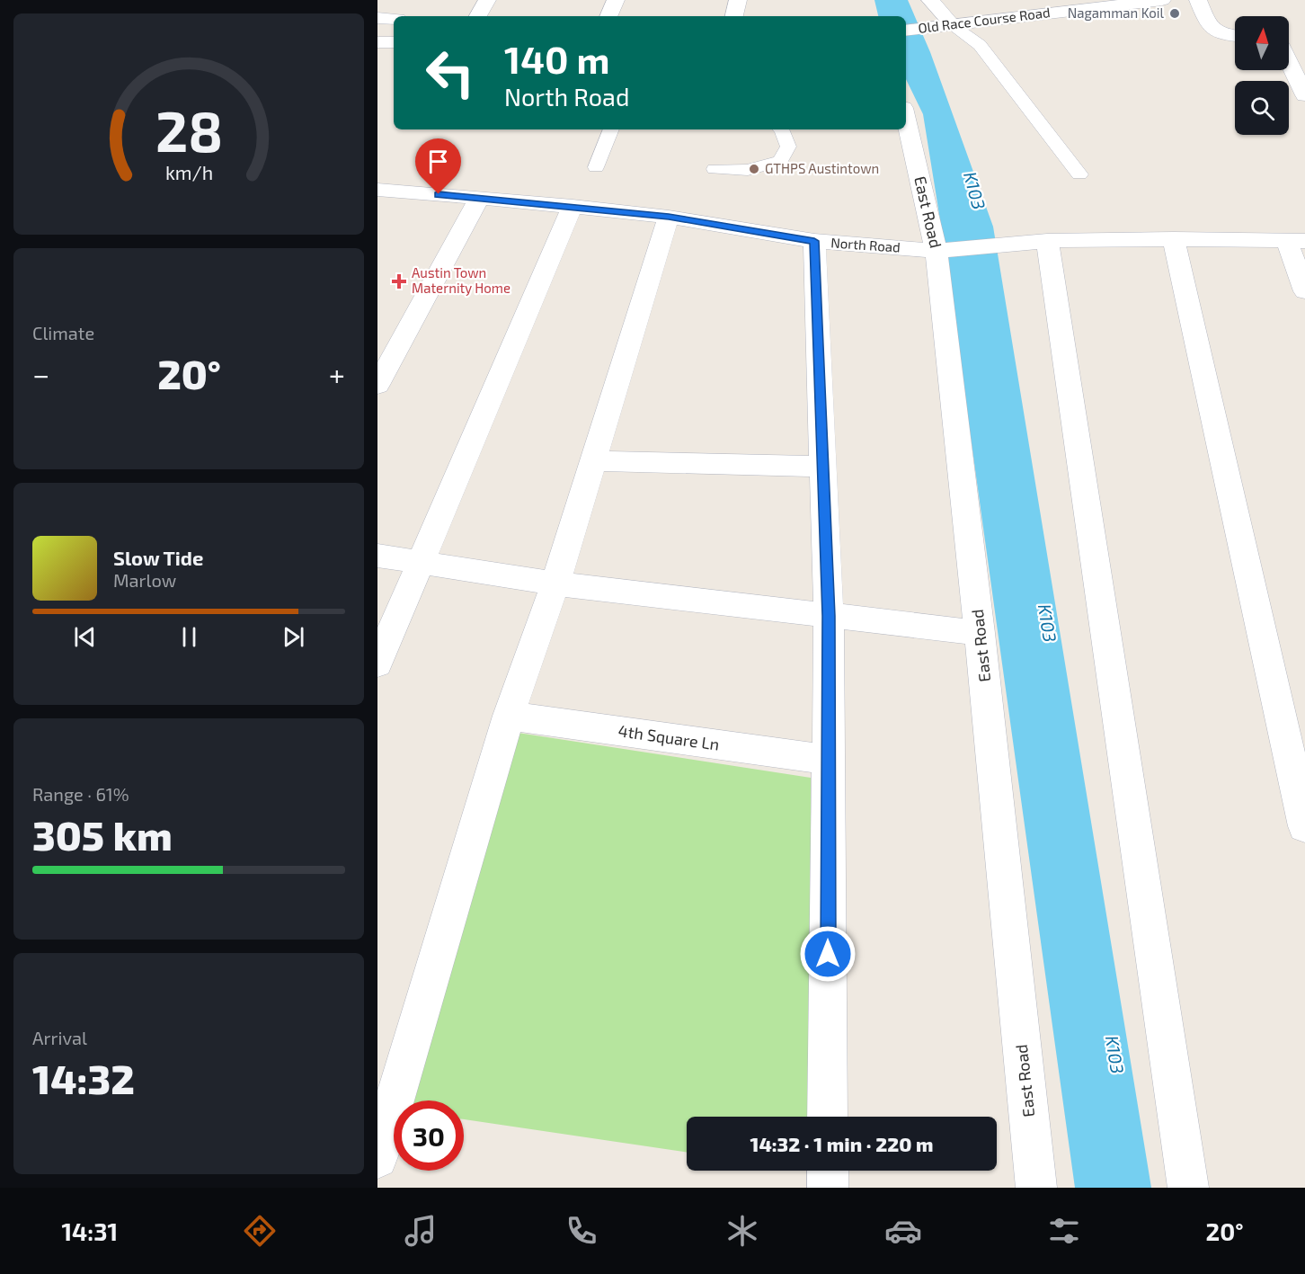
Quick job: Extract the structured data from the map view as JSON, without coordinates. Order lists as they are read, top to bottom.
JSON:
{
  "streets": {
    "street": [
      "Old Race Course Road",
      "East Road",
      "North Road",
      "4th Square Ln"
    ]
  },
  "crossings": [
    ["East Road", "North Road"]
  ],
  "water": ["K103"],
  "places": {
    "other": ["Nagamman Koil", "GTHPS Austintown"],
    "health": ["Austin Town Maternity Home"]
  },
  "north": "top",
  "page": {
    "turn": ["140 m", "North Road"],
    "tile": [
      "Climate",
      ["Range · 61%", "305 km"],
      ["Arrival", "14:32"]
    ],
    "heat": ["−", "20°", "+"],
    "song": ["Slow Tide", "Marlow"],
    "limit": "30",
    "trip": "14:32 · 1 min · 220 m",
    "tabs": ["14:31", "20°"],
    "gauge": ["28", "km/h"]
  }
}
